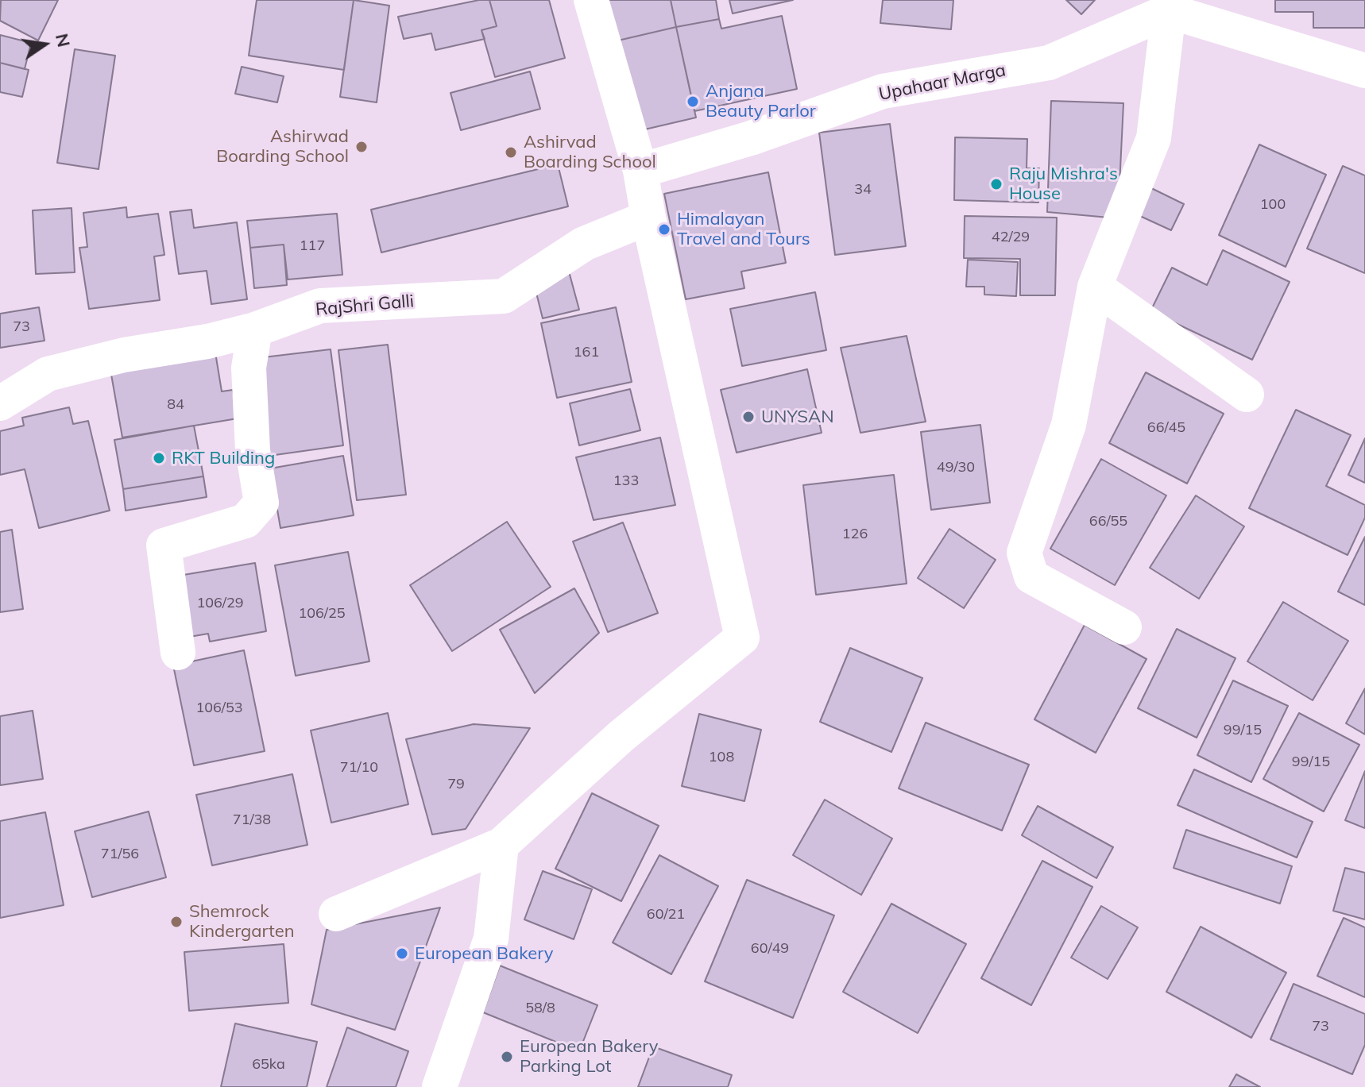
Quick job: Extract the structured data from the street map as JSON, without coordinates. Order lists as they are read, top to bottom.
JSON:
{
  "streets": {
    "street": ["Upahaar Marga", "RajShri Galli"]
  },
  "places": [
    "Anjana Beauty Parlor",
    "Ashirwad Boarding School",
    "Ashirvad Boarding School",
    "Raju Mishra's House",
    "Himalayan Travel and Tours",
    "UNYSAN",
    "RKT Building",
    "Shemrock Kindergarten",
    "European Bakery",
    "European Bakery Parking Lot"
  ],
  "house_numbers": [
    "34",
    "100",
    "42/29",
    "117",
    "73",
    "161",
    "84",
    "66/45",
    "49/30",
    "133",
    "66/55",
    "126",
    "106/29",
    "106/25",
    "106/53",
    "99/15",
    "108",
    "99/15",
    "71/10",
    "79",
    "71/38",
    "71/56",
    "60/21",
    "60/49",
    "58/8",
    "73",
    "65ka"
  ],
  "north": "right"
}
